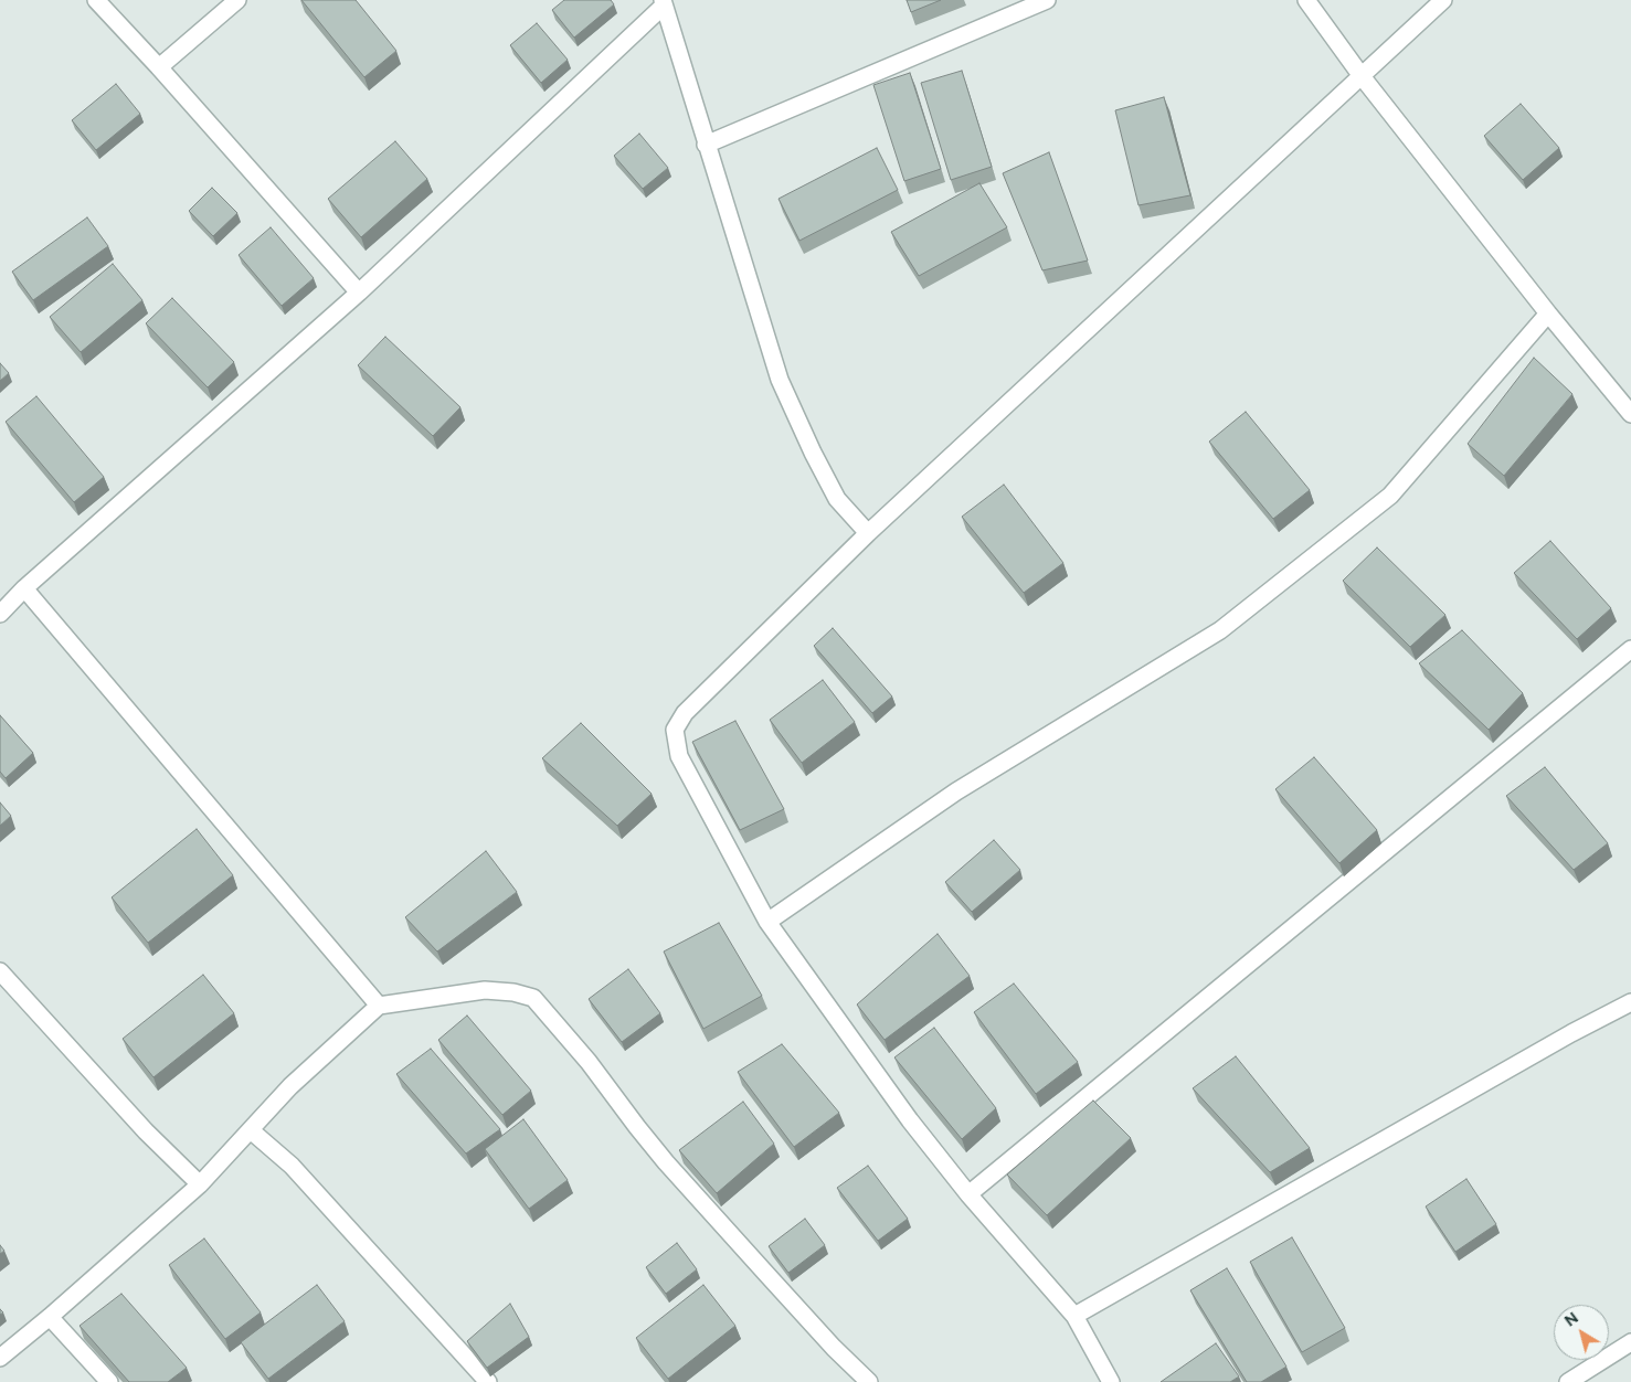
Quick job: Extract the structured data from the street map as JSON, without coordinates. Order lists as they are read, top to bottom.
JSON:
{
  "north": "top left"
}
